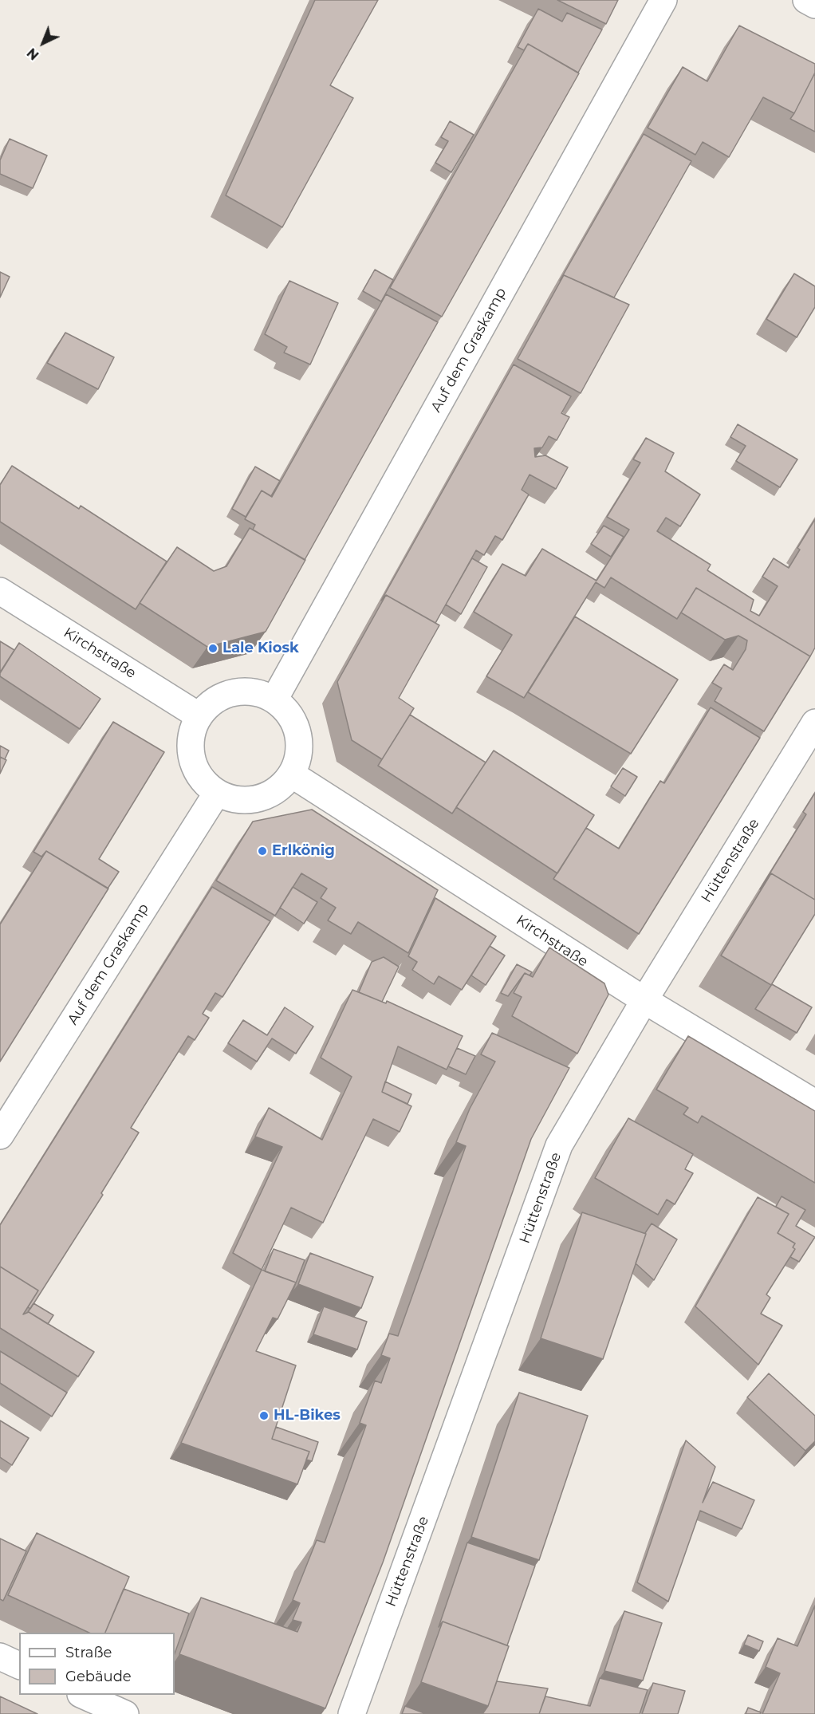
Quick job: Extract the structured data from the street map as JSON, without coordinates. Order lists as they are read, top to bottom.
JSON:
{
  "streets": {
    "street": ["Auf dem Graskamp", "Kirchstraße", "Hüttenstraße"]
  },
  "crossings": [
    ["Auf dem Graskamp", "Kirchstraße"],
    ["Kirchstraße", "Hüttenstraße"]
  ],
  "places": ["Lale Kiosk", "Erlkönig", "HL-Bikes"],
  "legend": ["Straße", "Gebäude"],
  "north": "bottom left"
}
